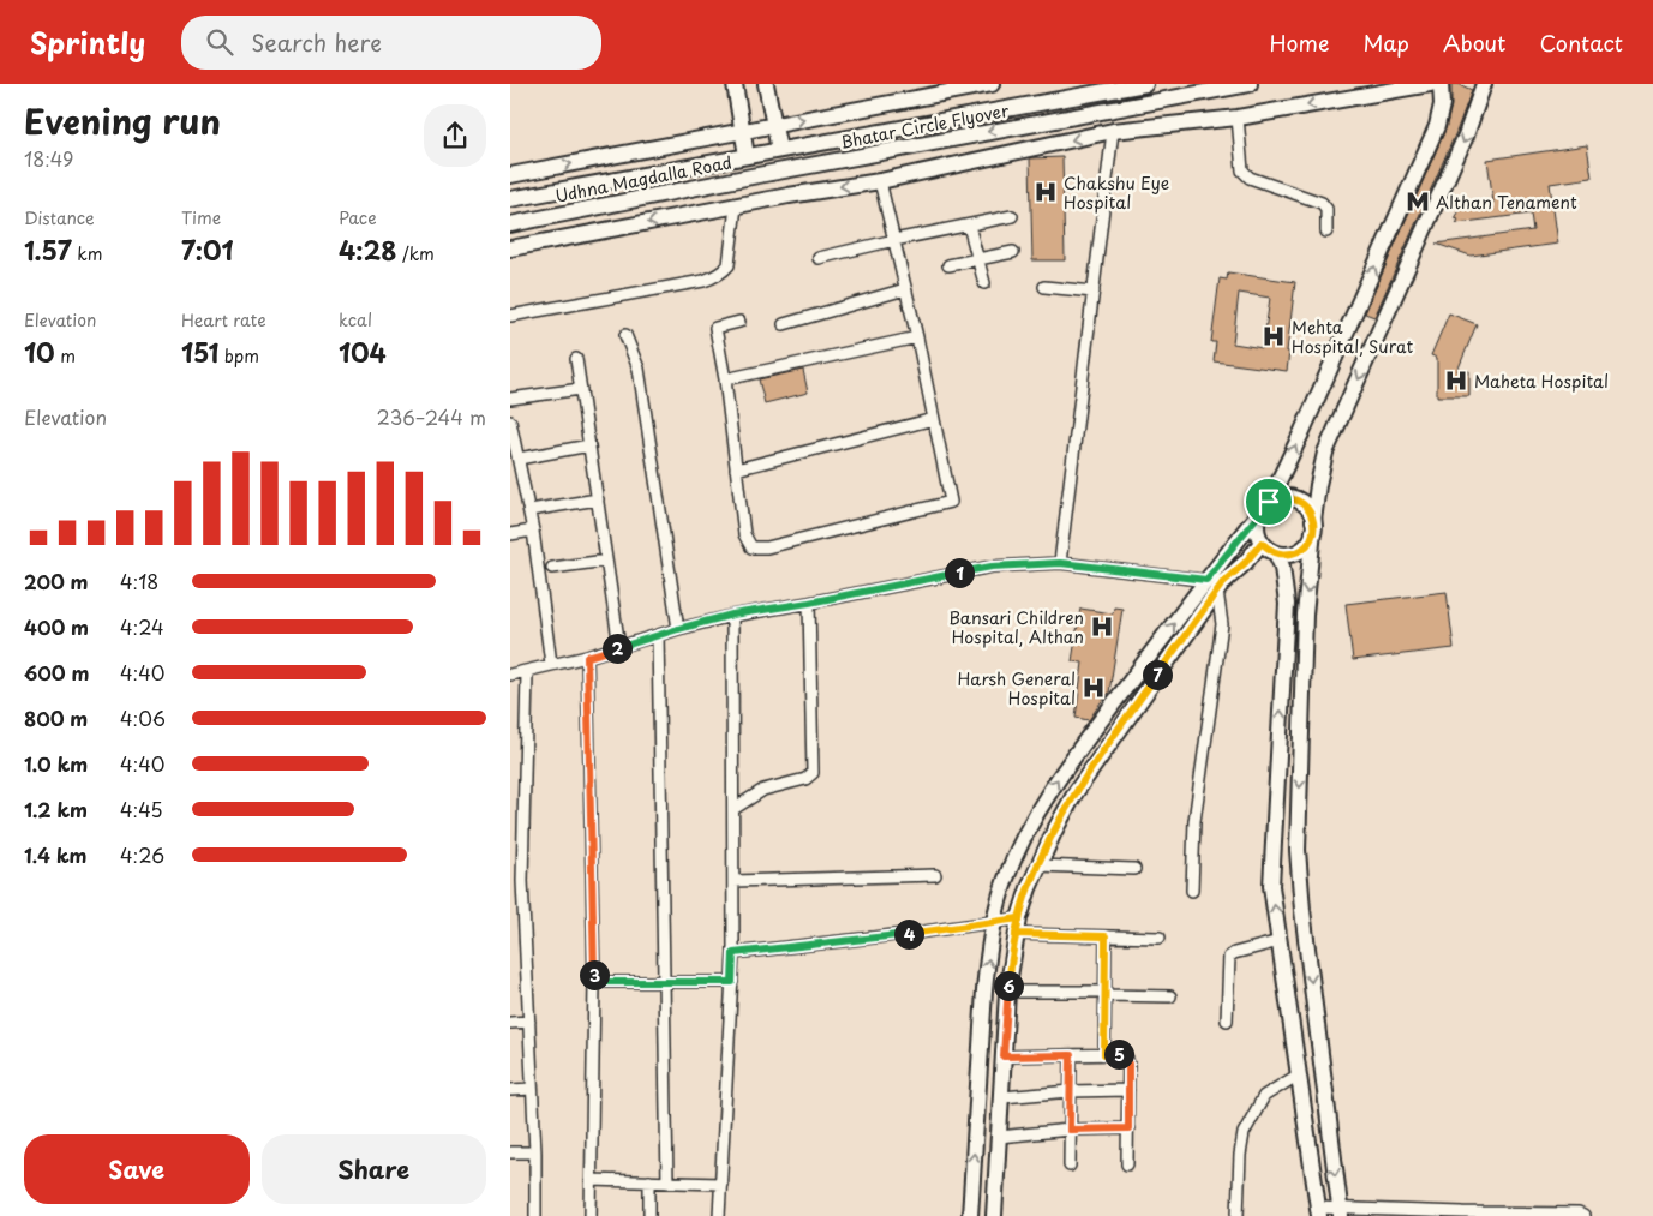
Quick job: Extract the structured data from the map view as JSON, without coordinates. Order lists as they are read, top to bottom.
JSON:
{
  "streets": {
    "main road": ["Bhatar Circle Flyover", "Udhna Magdalla Road"]
  },
  "crossings": [
    ["Bhatar Circle Flyover", "Udhna Magdalla Road"]
  ],
  "places": {
    "hospital": [
      "Chakshu Eye Hospital",
      "Mehta Hospital, Surat",
      "Maheta Hospital",
      "Bansari Children Hospital, Althan",
      "Harsh General Hospital"
    ],
    "metro station": ["Althan Tenament"]
  },
  "page": {
    "header": "Sprintly",
    "search": "Search here",
    "nav": [
      "Home",
      "Map",
      "About",
      "Contact"
    ],
    "heading": ["Evening run", "18:49"],
    "stats": [
      ["Distance", "1.57 km"],
      ["Time", "7:01"],
      ["Pace", "4:28 /km"],
      ["Elevation", "10 m"],
      ["Heart rate", "151 bpm"],
      ["kcal", "104"]
    ],
    "chart": ["Elevation", "236–244 m"],
    "list": [
      {
        "name": "200 m",
        "note": "4:18"
      },
      {
        "name": "400 m",
        "note": "4:24"
      },
      {
        "name": "600 m",
        "note": "4:40"
      },
      {
        "name": "800 m",
        "note": "4:06"
      },
      {
        "name": "1.0 km",
        "note": "4:40"
      },
      {
        "name": "1.2 km",
        "note": "4:45"
      },
      {
        "name": "1.4 km",
        "note": "4:26"
      }
    ],
    "pins": [
      "1",
      "2",
      "7",
      "4",
      "3",
      "6",
      "5"
    ],
    "buttons": ["Save", "Share"]
  }
}
